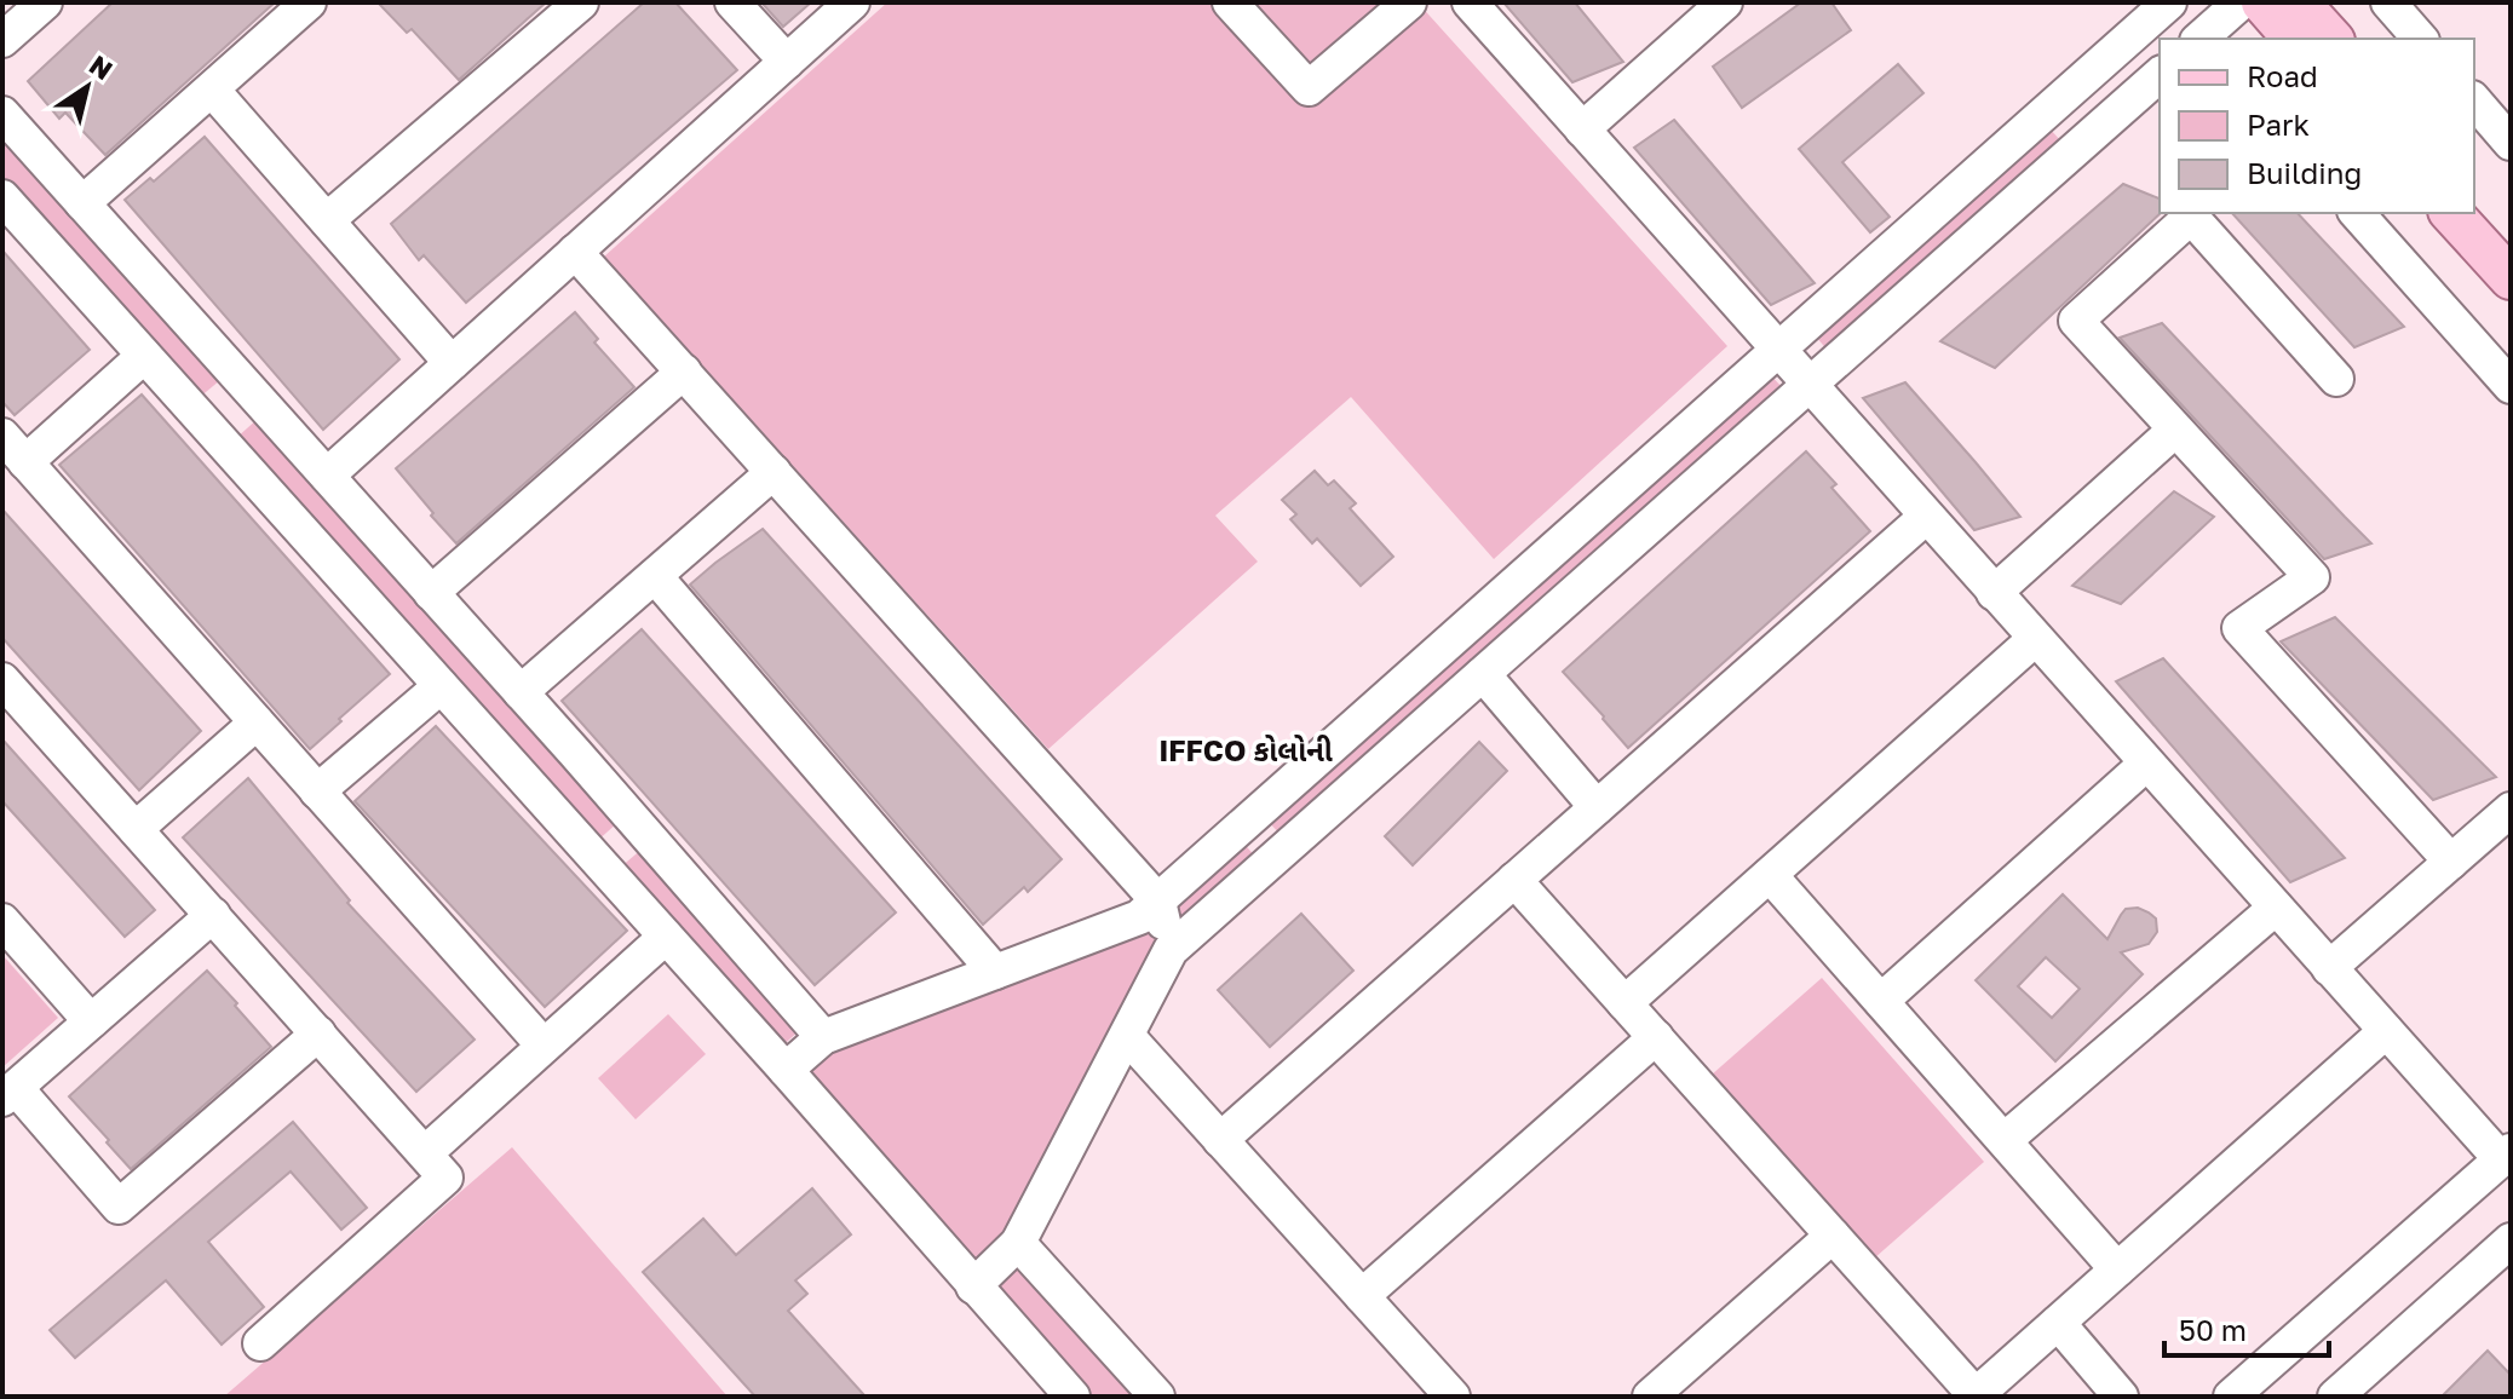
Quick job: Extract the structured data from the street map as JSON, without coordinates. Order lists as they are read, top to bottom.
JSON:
{
  "districts": ["IFFCO કોલોની"],
  "legend": ["Road", "Park", "Building"],
  "scale_bar": "50 m",
  "north": "top right"
}
